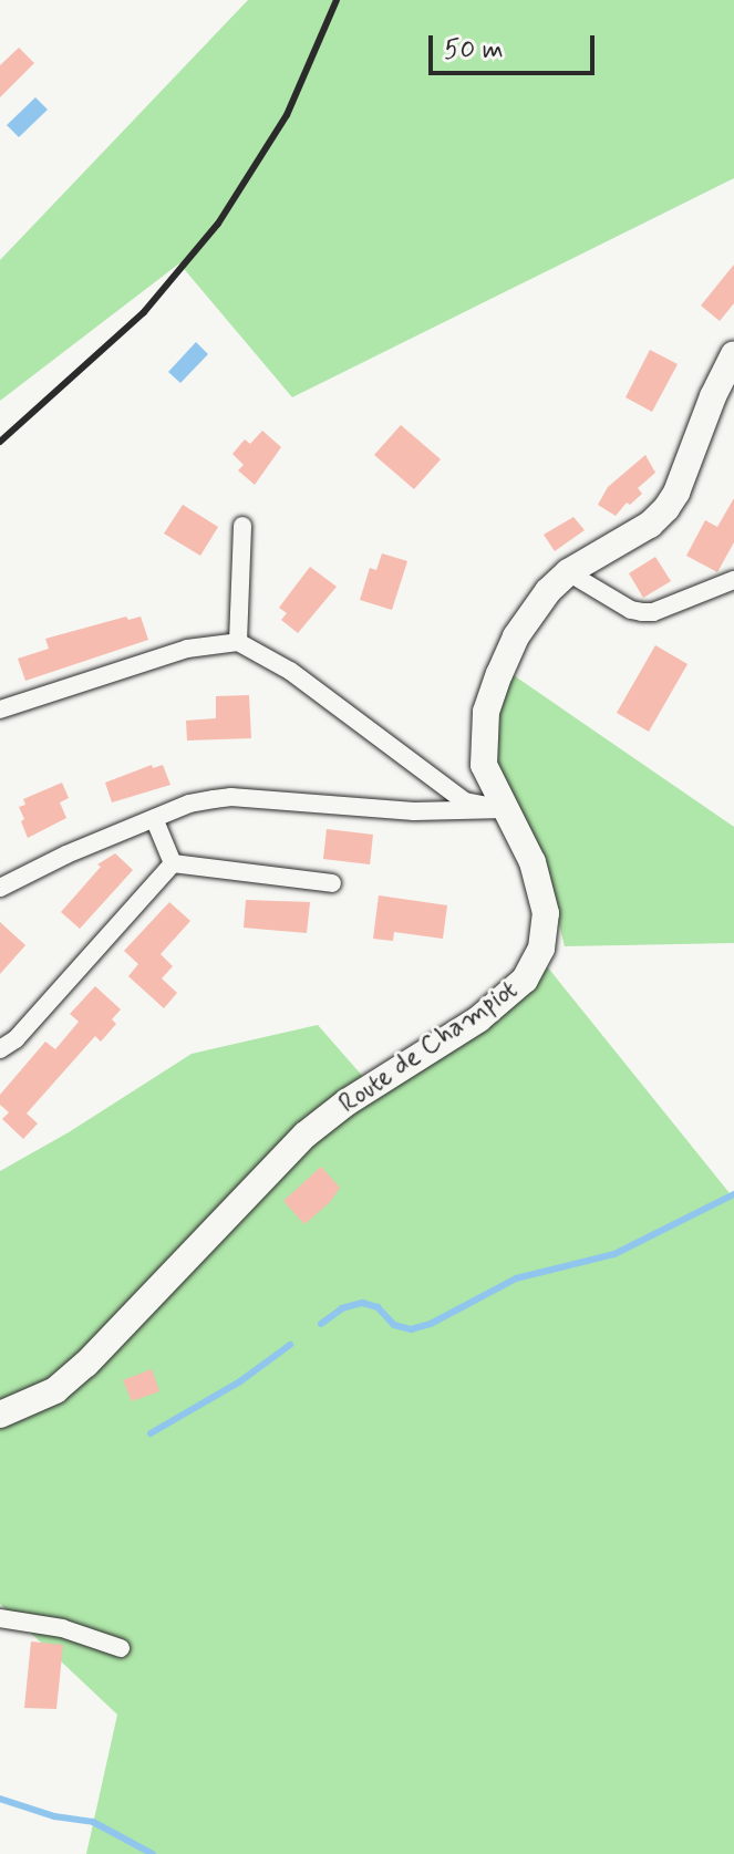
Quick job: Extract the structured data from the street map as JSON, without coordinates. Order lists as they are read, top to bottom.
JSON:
{
  "streets": {
    "street": ["Route de Champiot"]
  },
  "scale_bar": "50 m"
}
